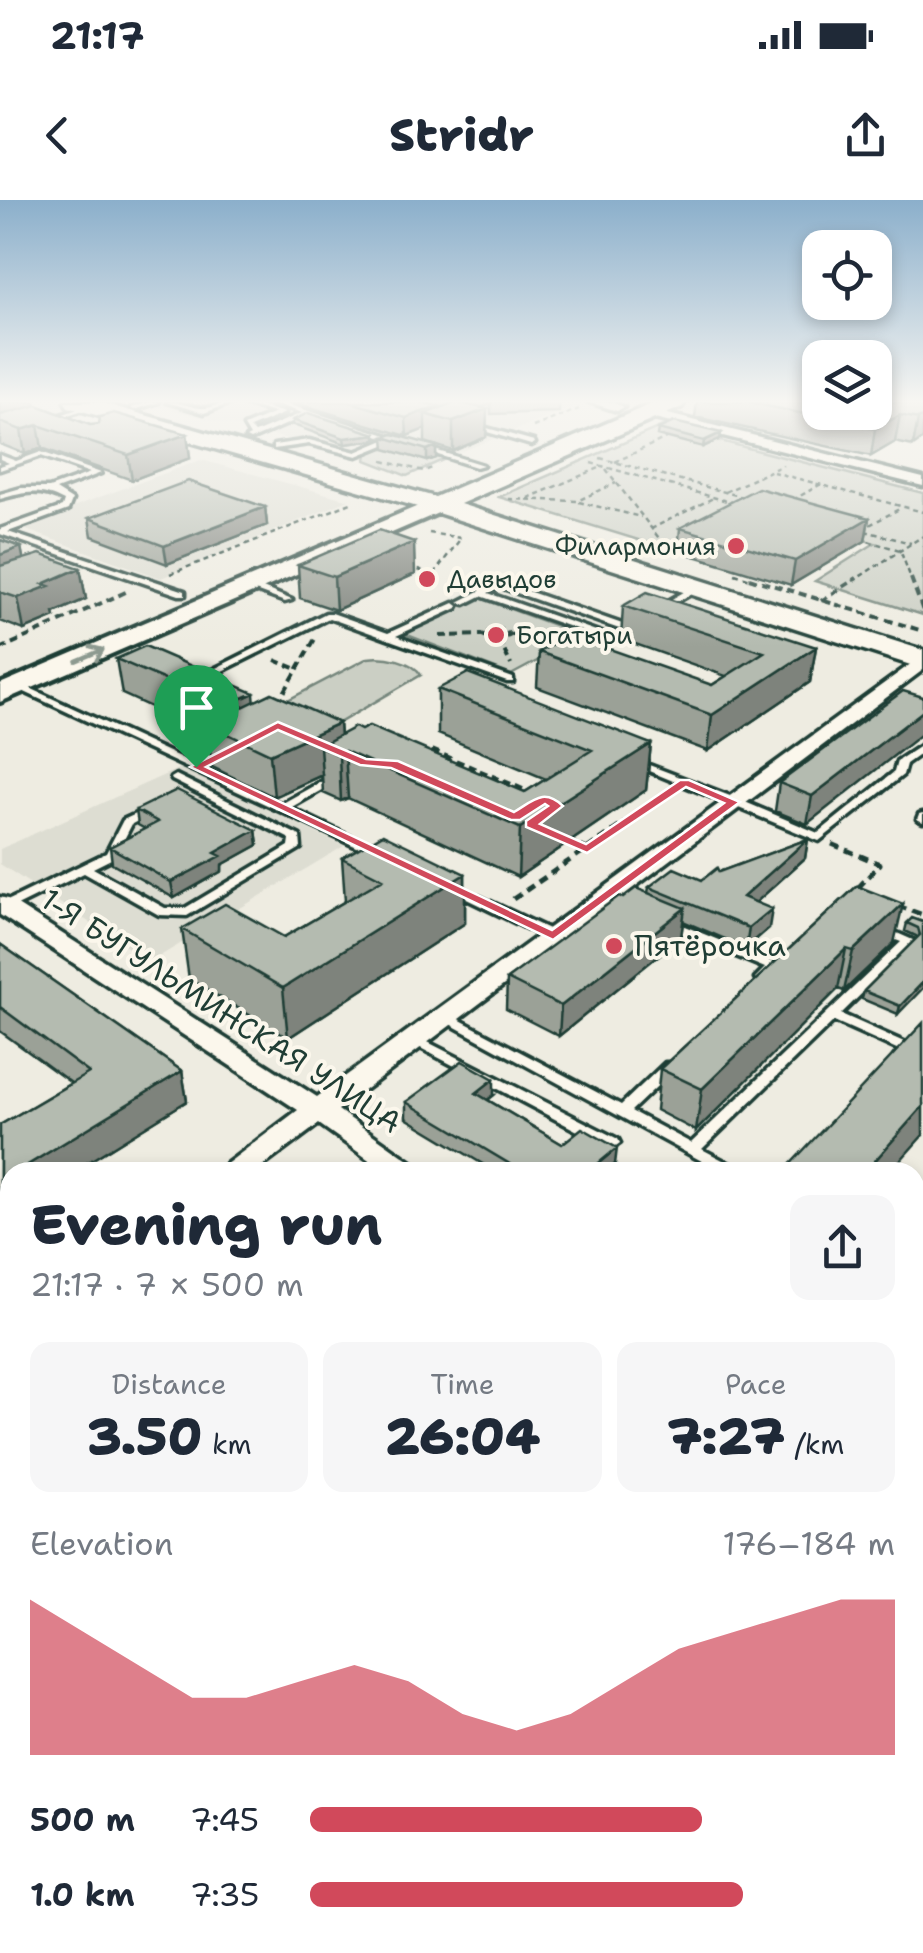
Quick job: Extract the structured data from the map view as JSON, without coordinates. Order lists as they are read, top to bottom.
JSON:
{
  "streets": {
    "street": ["1-Я БУГУЛЬМИНСКАЯ УЛИЦА"]
  },
  "places": [
    "Филармония",
    "Давыдов",
    "Богатыри",
    "Пятёрочка"
  ],
  "page": {
    "status": "21:17",
    "header": "Stridr",
    "heading": ["Evening run", "21:17 · 7 × 500 m"],
    "stats": [
      ["Distance", "3.50 km"],
      ["Time", "26:04"],
      ["Pace", "7:27 /km"]
    ],
    "chart": ["Elevation", "176–184 m"],
    "list": [
      {
        "name": "500 m",
        "note": "7:45"
      },
      {
        "name": "1.0 km",
        "note": "7:35"
      }
    ]
  }
}
